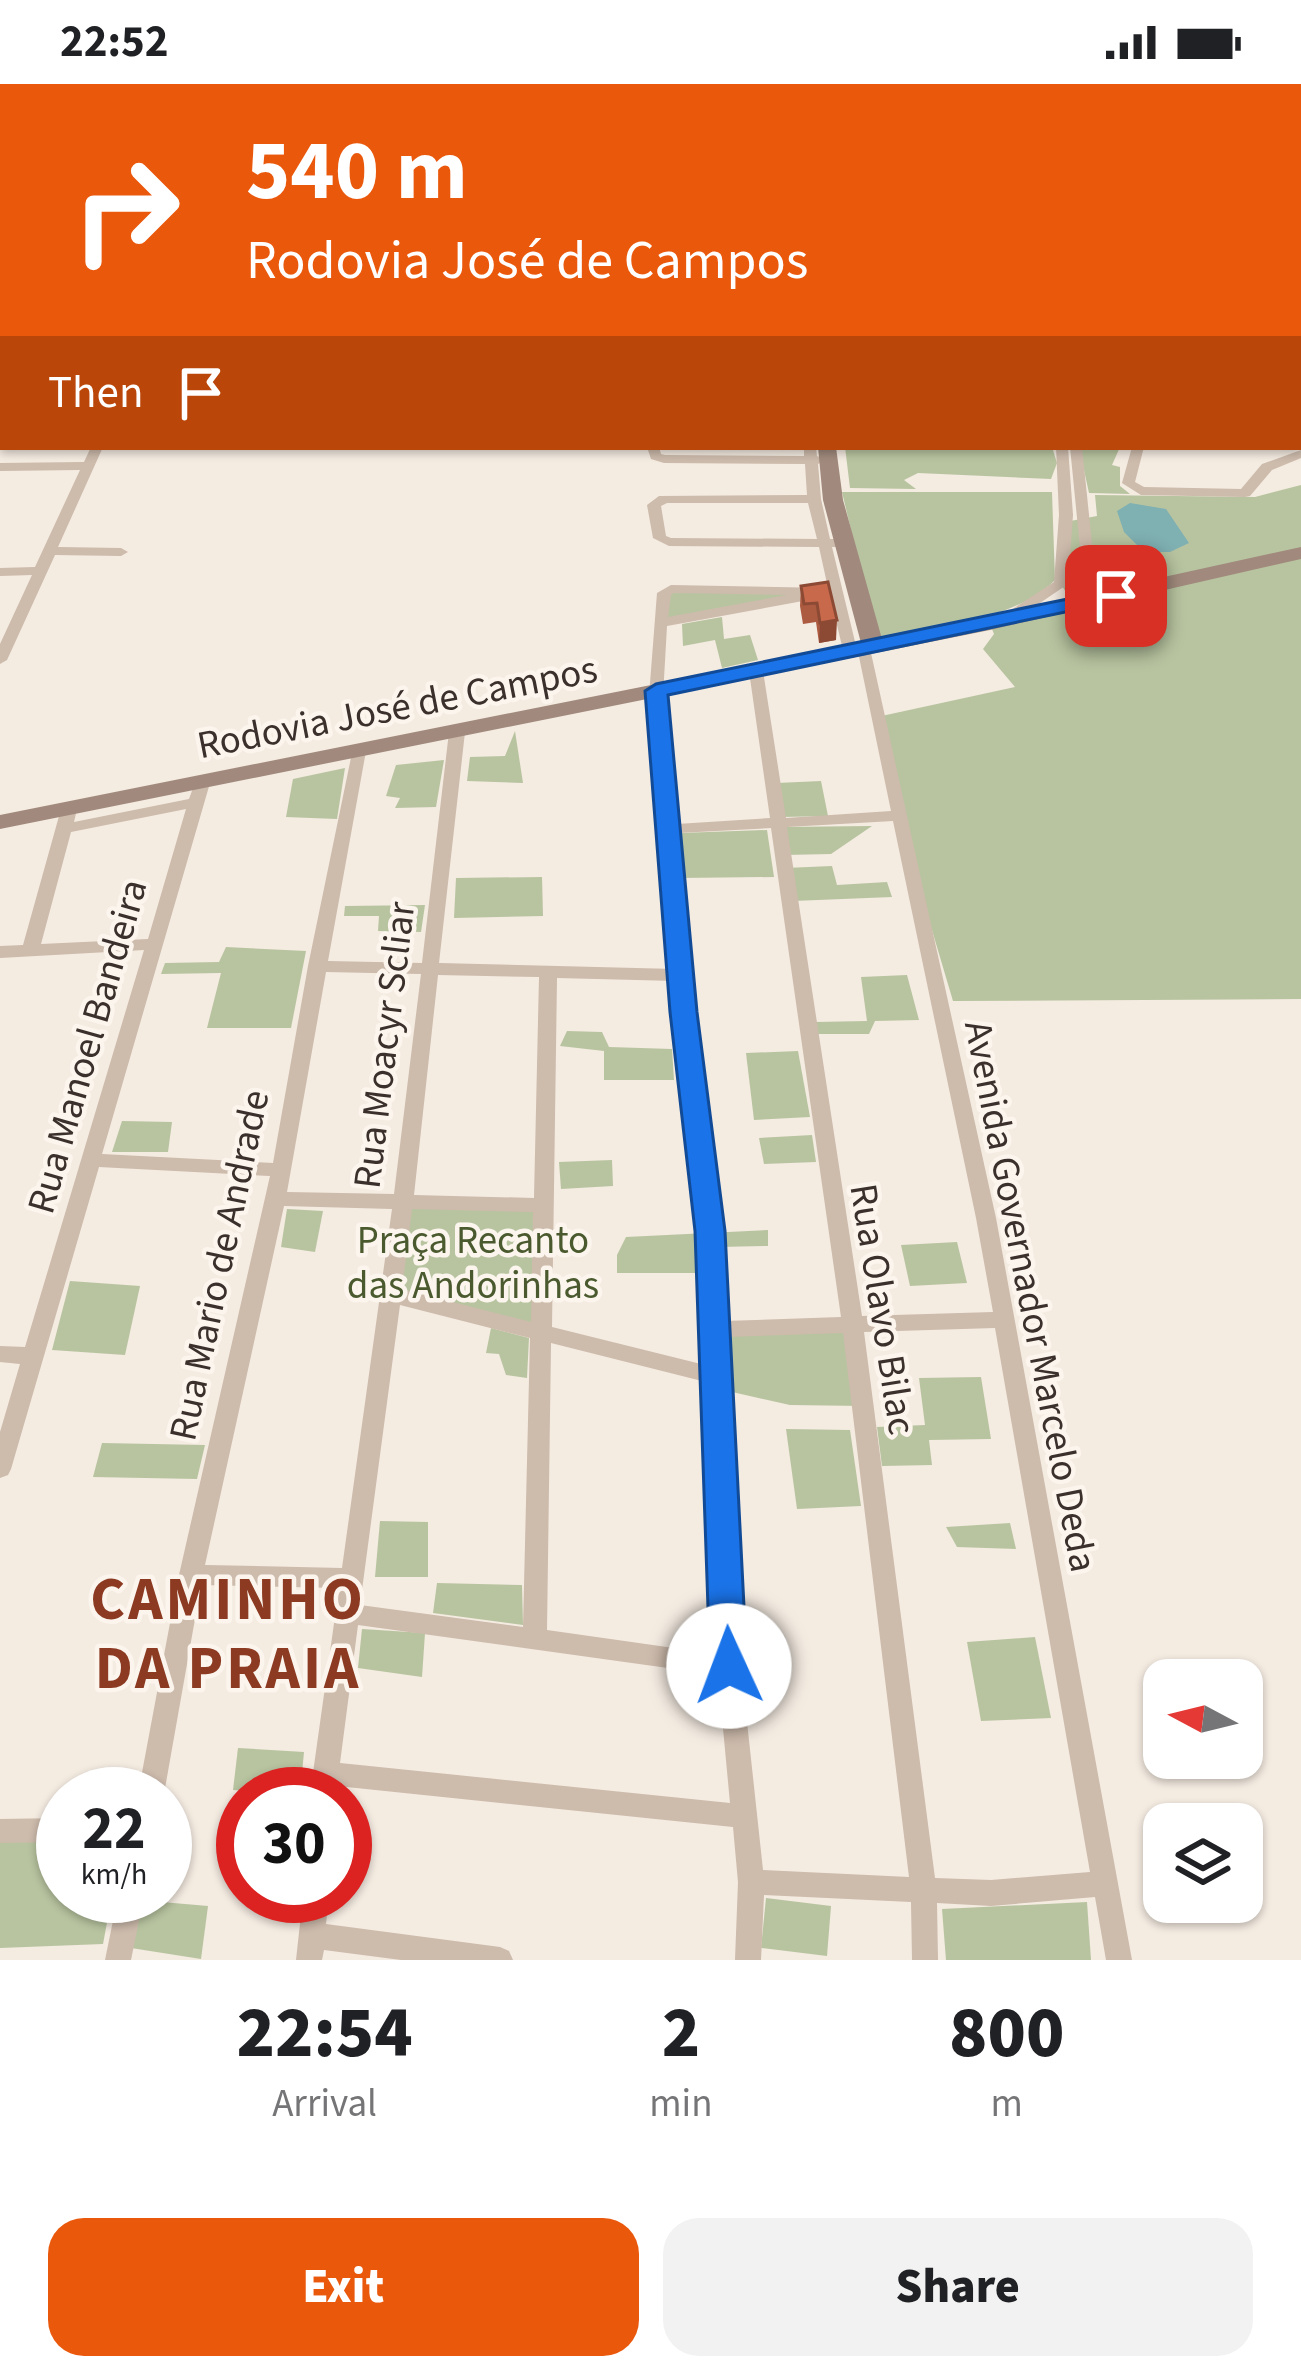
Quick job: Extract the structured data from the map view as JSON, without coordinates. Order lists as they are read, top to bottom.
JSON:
{
  "streets": {
    "main road": ["Rodovia José de Campos"],
    "street": [
      "Rua Moacyr Scliar",
      "Rua Manoel Bandeira",
      "Rua Mario de Andrade",
      "Avenida Governador Marcelo Deda",
      "Rua Olavo Bilac"
    ]
  },
  "crossings": [
    ["Rodovia José de Campos", "Rua Moacyr Scliar"],
    ["Rodovia José de Campos", "Rua Manoel Bandeira"],
    ["Rodovia José de Campos", "Rua Mario de Andrade"],
    ["Rodovia José de Campos", "Avenida Governador Marcelo Deda"],
    ["Rodovia José de Campos", "Rua Olavo Bilac"]
  ],
  "districts": ["CAMINHO DA PRAIA"],
  "parks": ["Praça Recanto das Andorinhas"],
  "north": "left",
  "page": {
    "status": "22:52",
    "turn": ["540 m", "Rodovia José de Campos"],
    "then": "Then",
    "speed": "22 km/h",
    "limit": "30",
    "eta": [
      "22:54",
      "Arrival",
      "2",
      "min",
      "800",
      "m"
    ],
    "buttons": ["Exit", "Share"]
  }
}
